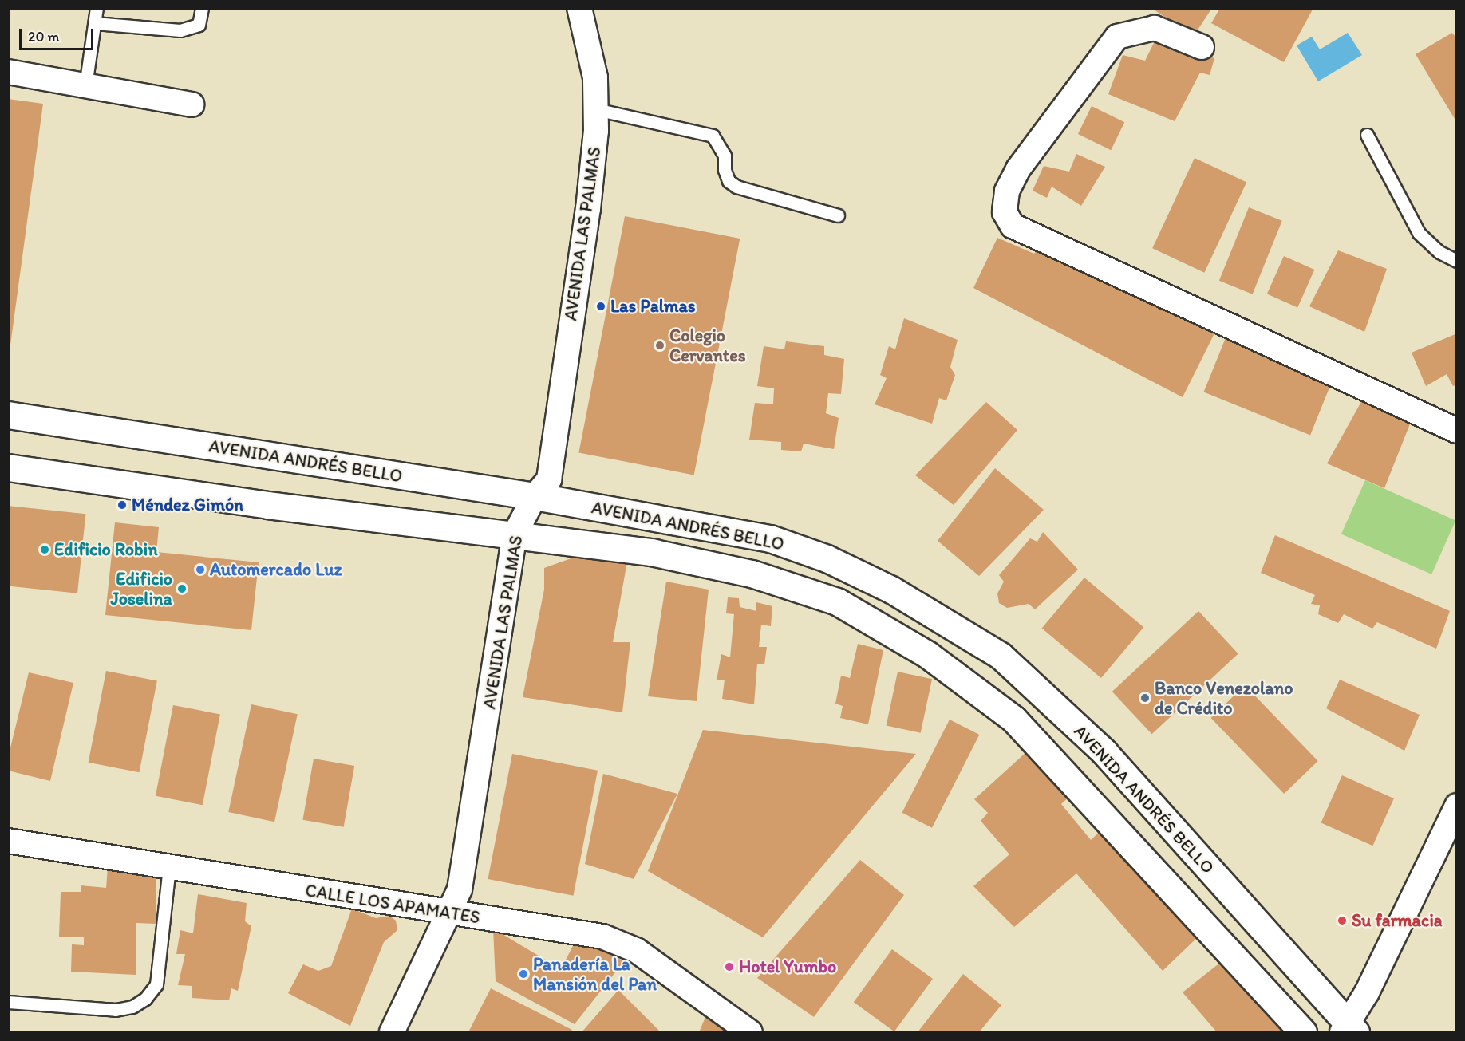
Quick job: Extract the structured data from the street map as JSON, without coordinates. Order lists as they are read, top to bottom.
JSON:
{
  "streets": {
    "street": ["AVENIDA LAS PALMAS", "AVENIDA ANDRÉS BELLO", "CALLE LOS APAMATES"]
  },
  "crossings": [
    ["AVENIDA LAS PALMAS", "AVENIDA ANDRÉS BELLO"],
    ["AVENIDA LAS PALMAS", "CALLE LOS APAMATES"]
  ],
  "places": [
    "Las Palmas",
    "Colegio Cervantes",
    "Méndez Gimón",
    "Edificio Robin",
    "Automercado Luz",
    "Edificio Joselina",
    "Banco Venezolano de Crédito",
    "Su farmacia",
    "Hotel Yumbo",
    "Panadería La Mansión del Pan"
  ],
  "scale_bar": "20 m"
}
